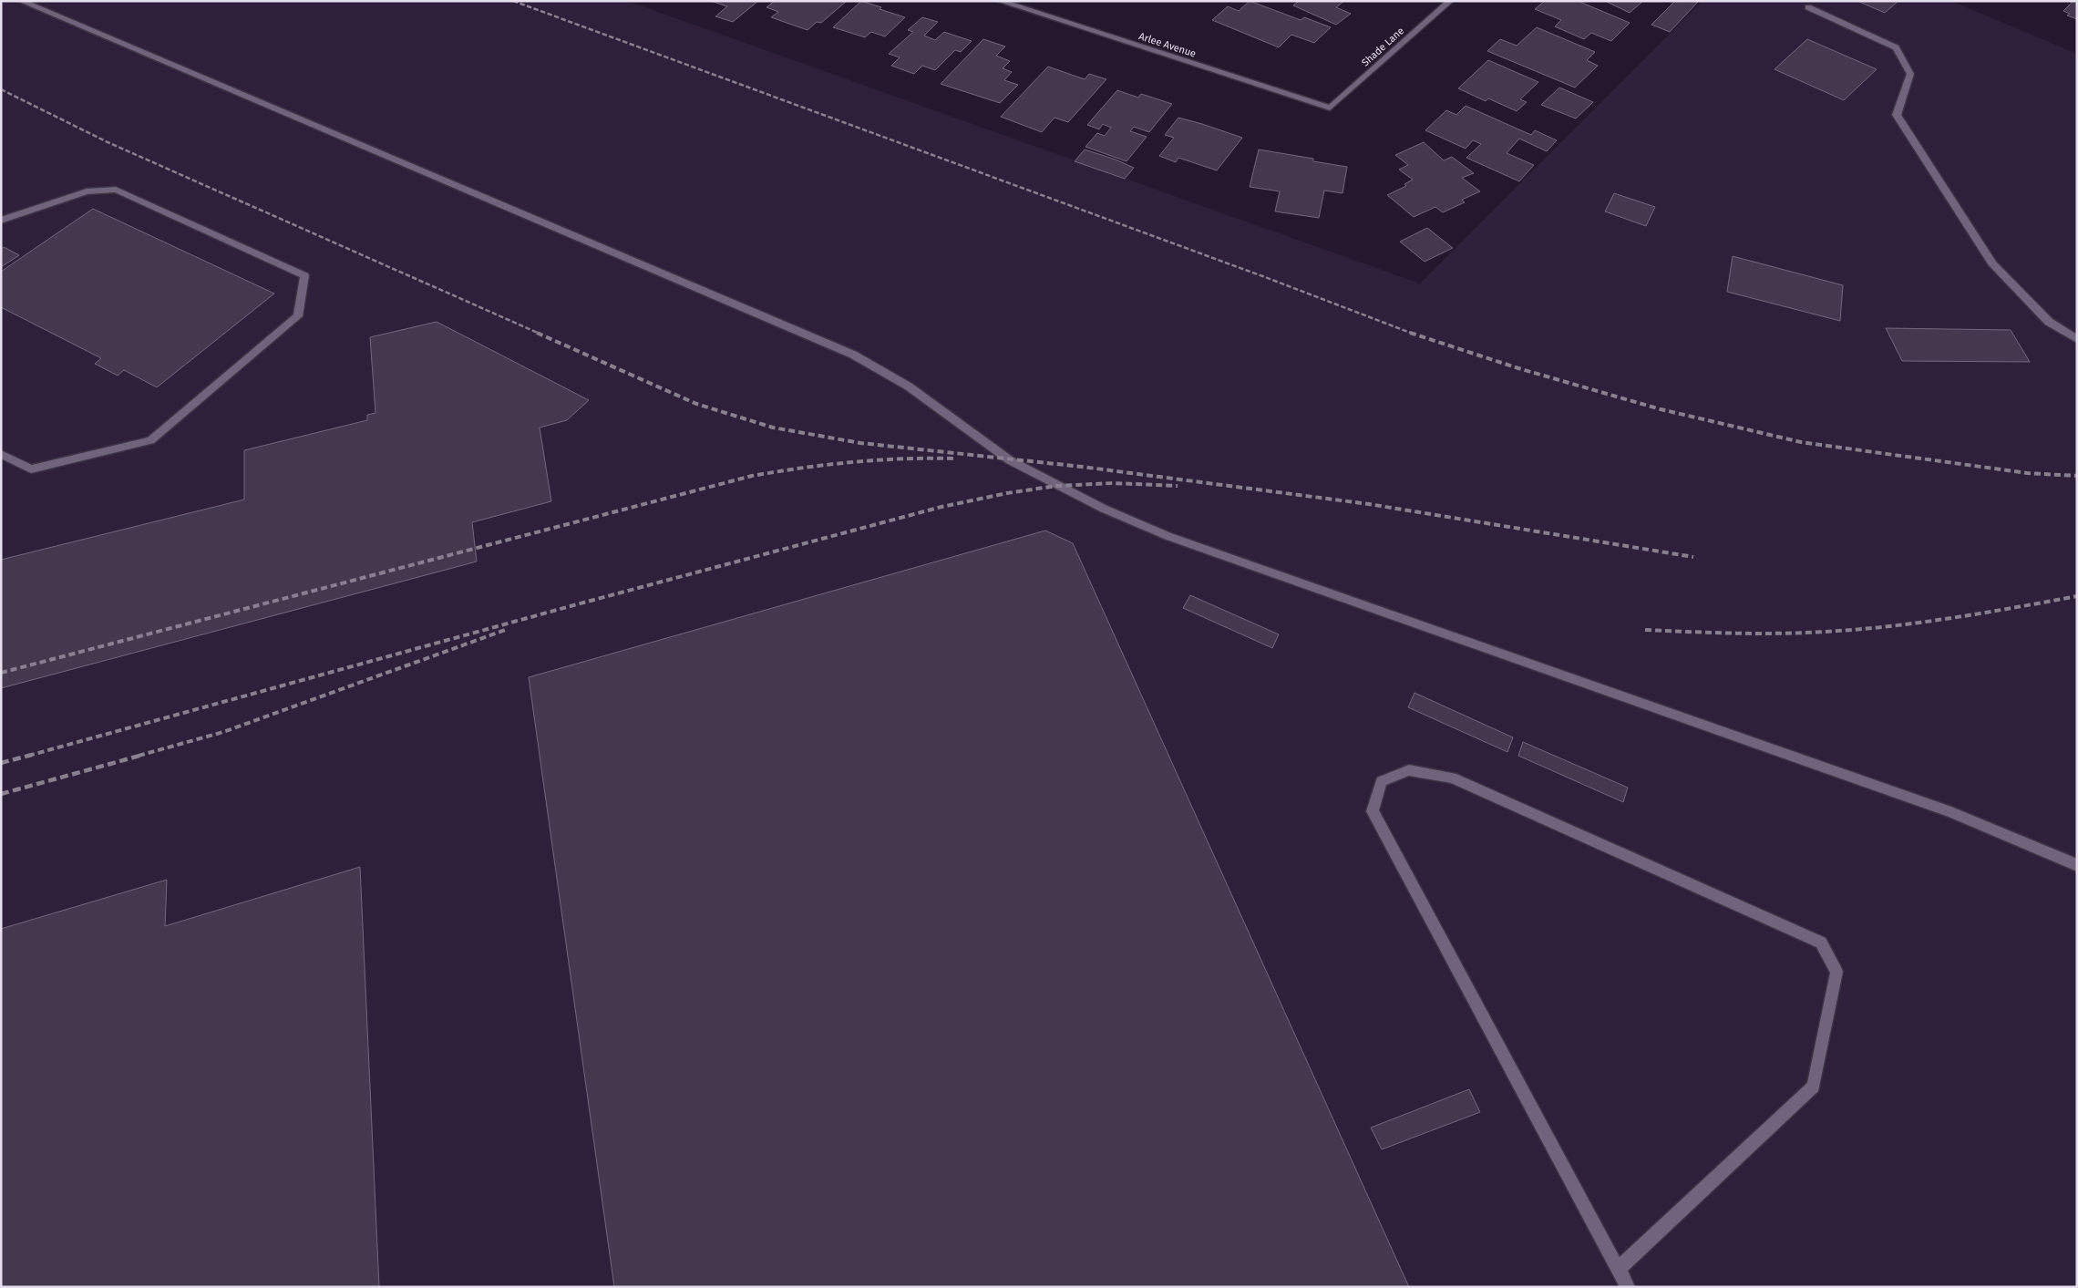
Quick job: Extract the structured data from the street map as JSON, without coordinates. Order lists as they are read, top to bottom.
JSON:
{
  "streets": {
    "street": ["Arlee Avenue", "Shade Lane"]
  },
  "crossings": [
    ["Arlee Avenue", "Shade Lane"]
  ]
}
